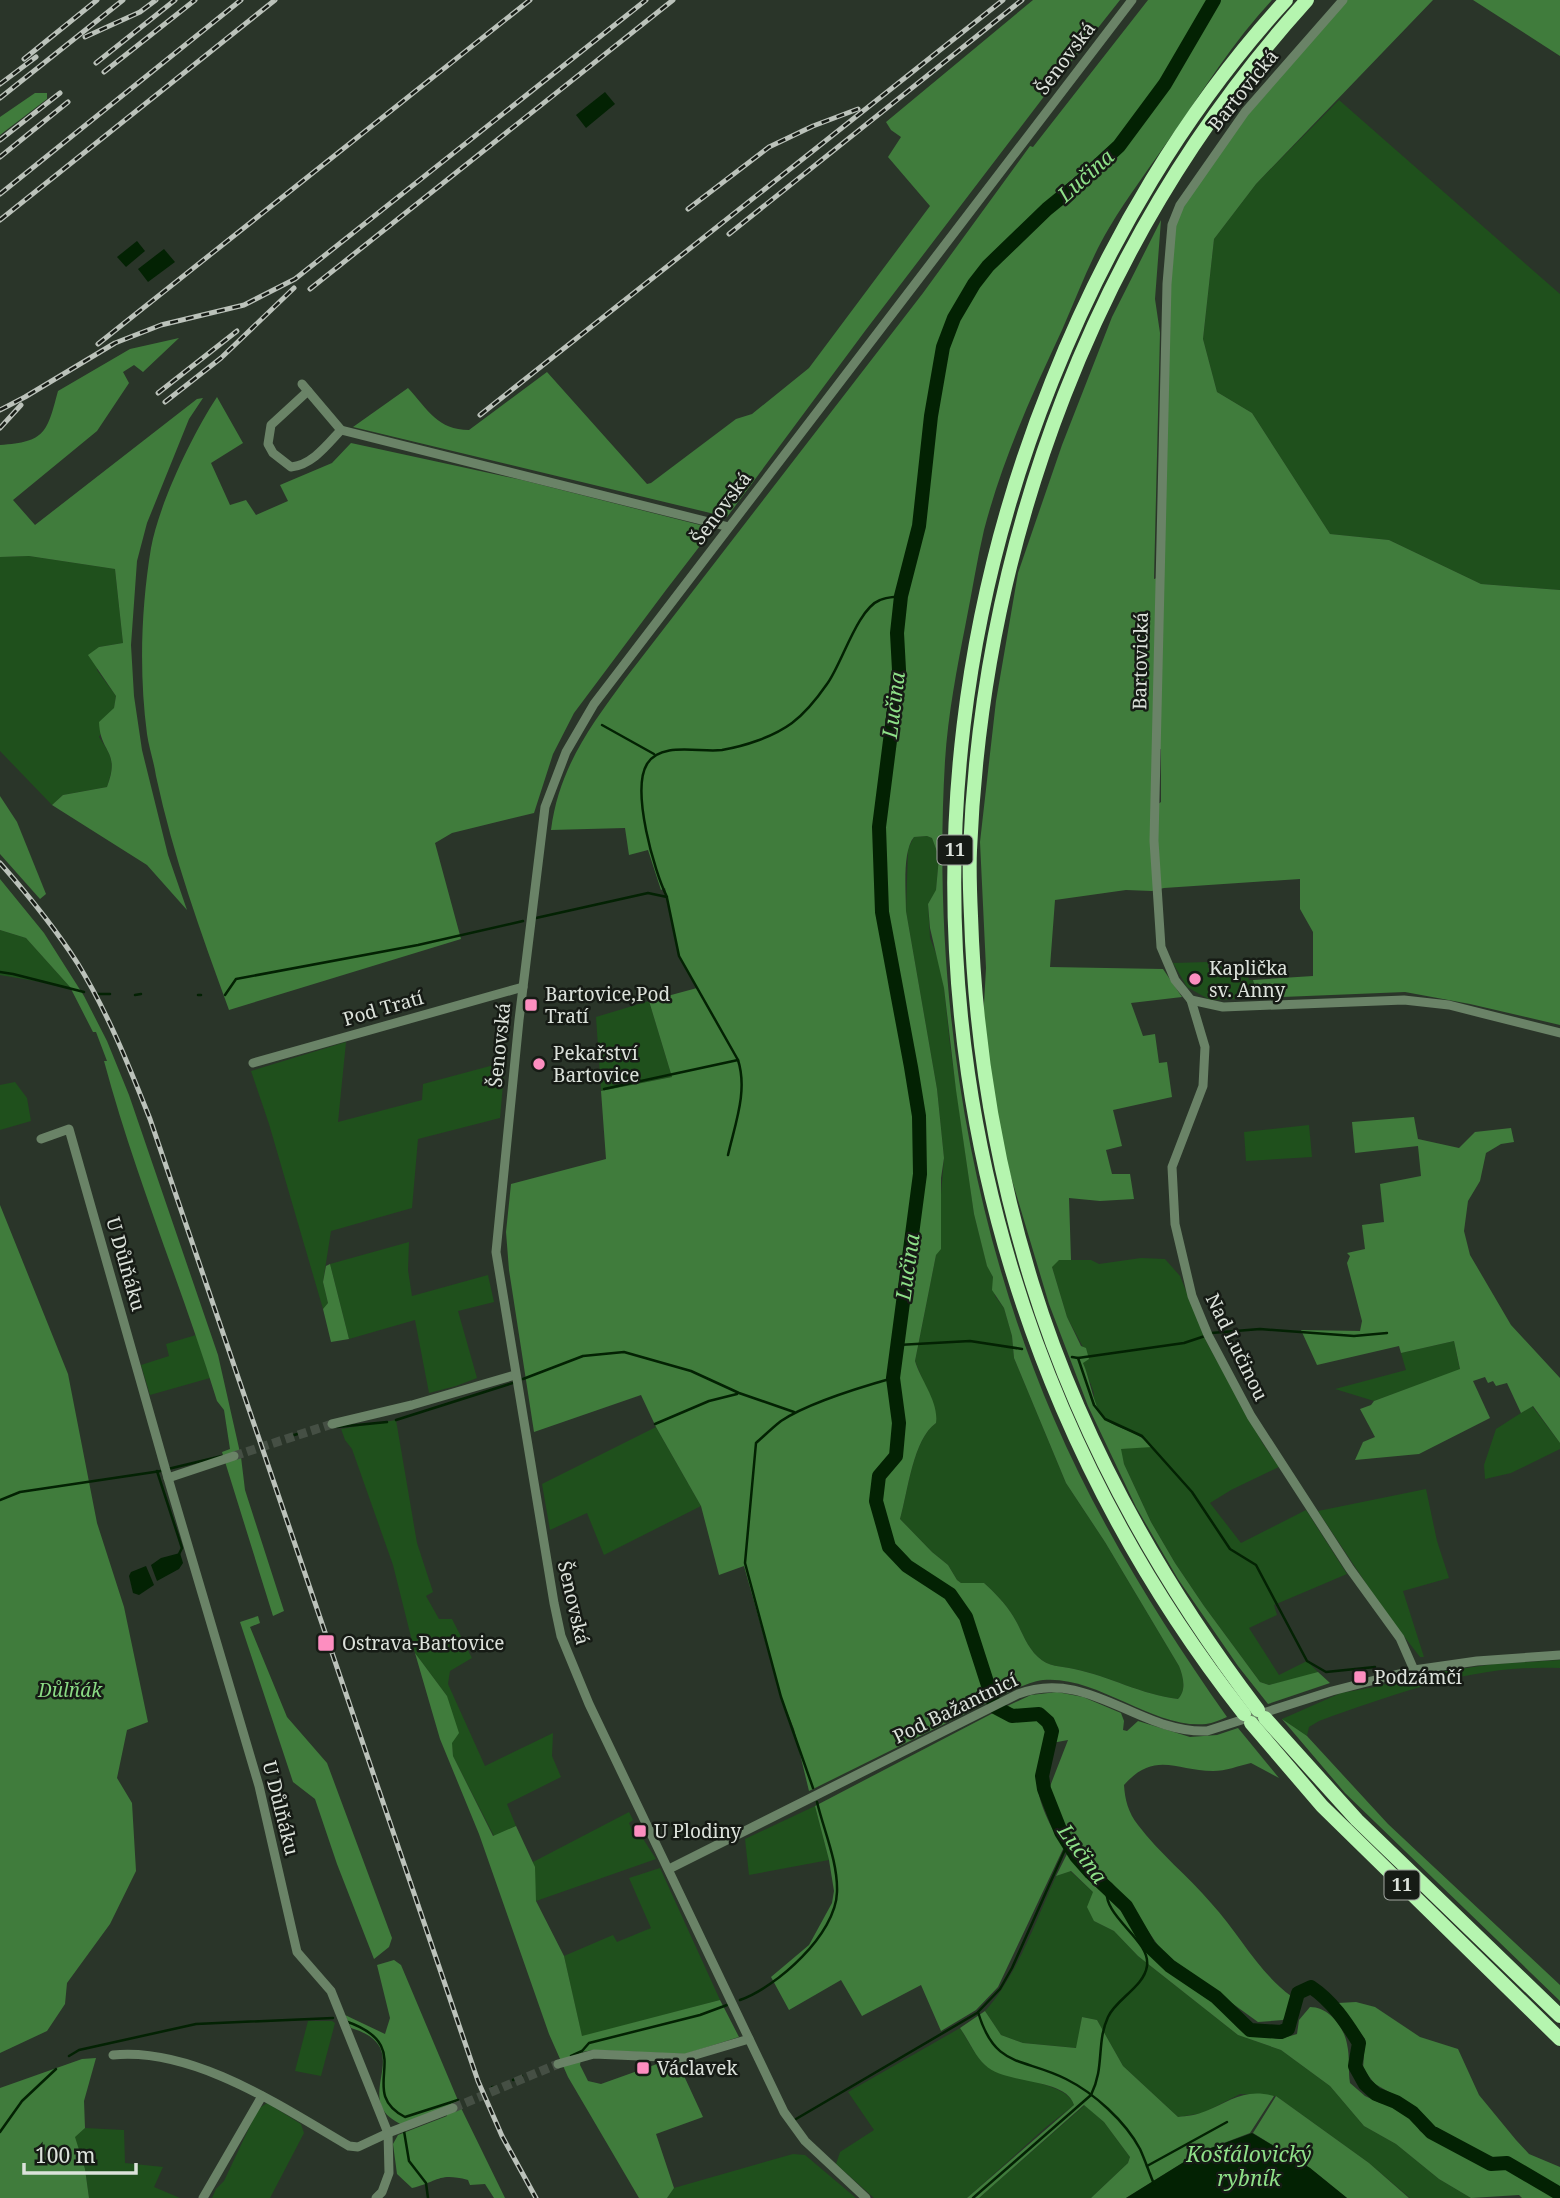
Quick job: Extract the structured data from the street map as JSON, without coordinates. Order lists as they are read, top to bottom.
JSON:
{
  "streets": {
    "highway": ["11"],
    "street": [
      "Šenovská",
      "Bartovická",
      "Pod Tratí",
      "U Důlňáku",
      "Nad Lučinou",
      "Pod Bažantnicí"
    ]
  },
  "crossings": [
    ["Šenovská", "Pod Tratí"],
    ["Šenovská", "Pod Bažantnicí"],
    ["Bartovická", "Nad Lučinou"],
    ["Nad Lučinou", "Pod Bažantnicí"]
  ],
  "water": ["Lučina", "Košťálovický rybník"],
  "parks": ["Důlňák"],
  "places": {
    "other": ["Kaplička sv. Anny", "Pekařství Bartovice"],
    "transit": [
      "Bartovice,Pod Tratí",
      "Ostrava-Bartovice",
      "Podzámčí",
      "U Plodiny",
      "Václavek"
    ]
  },
  "scale_bar": "100 m"
}
